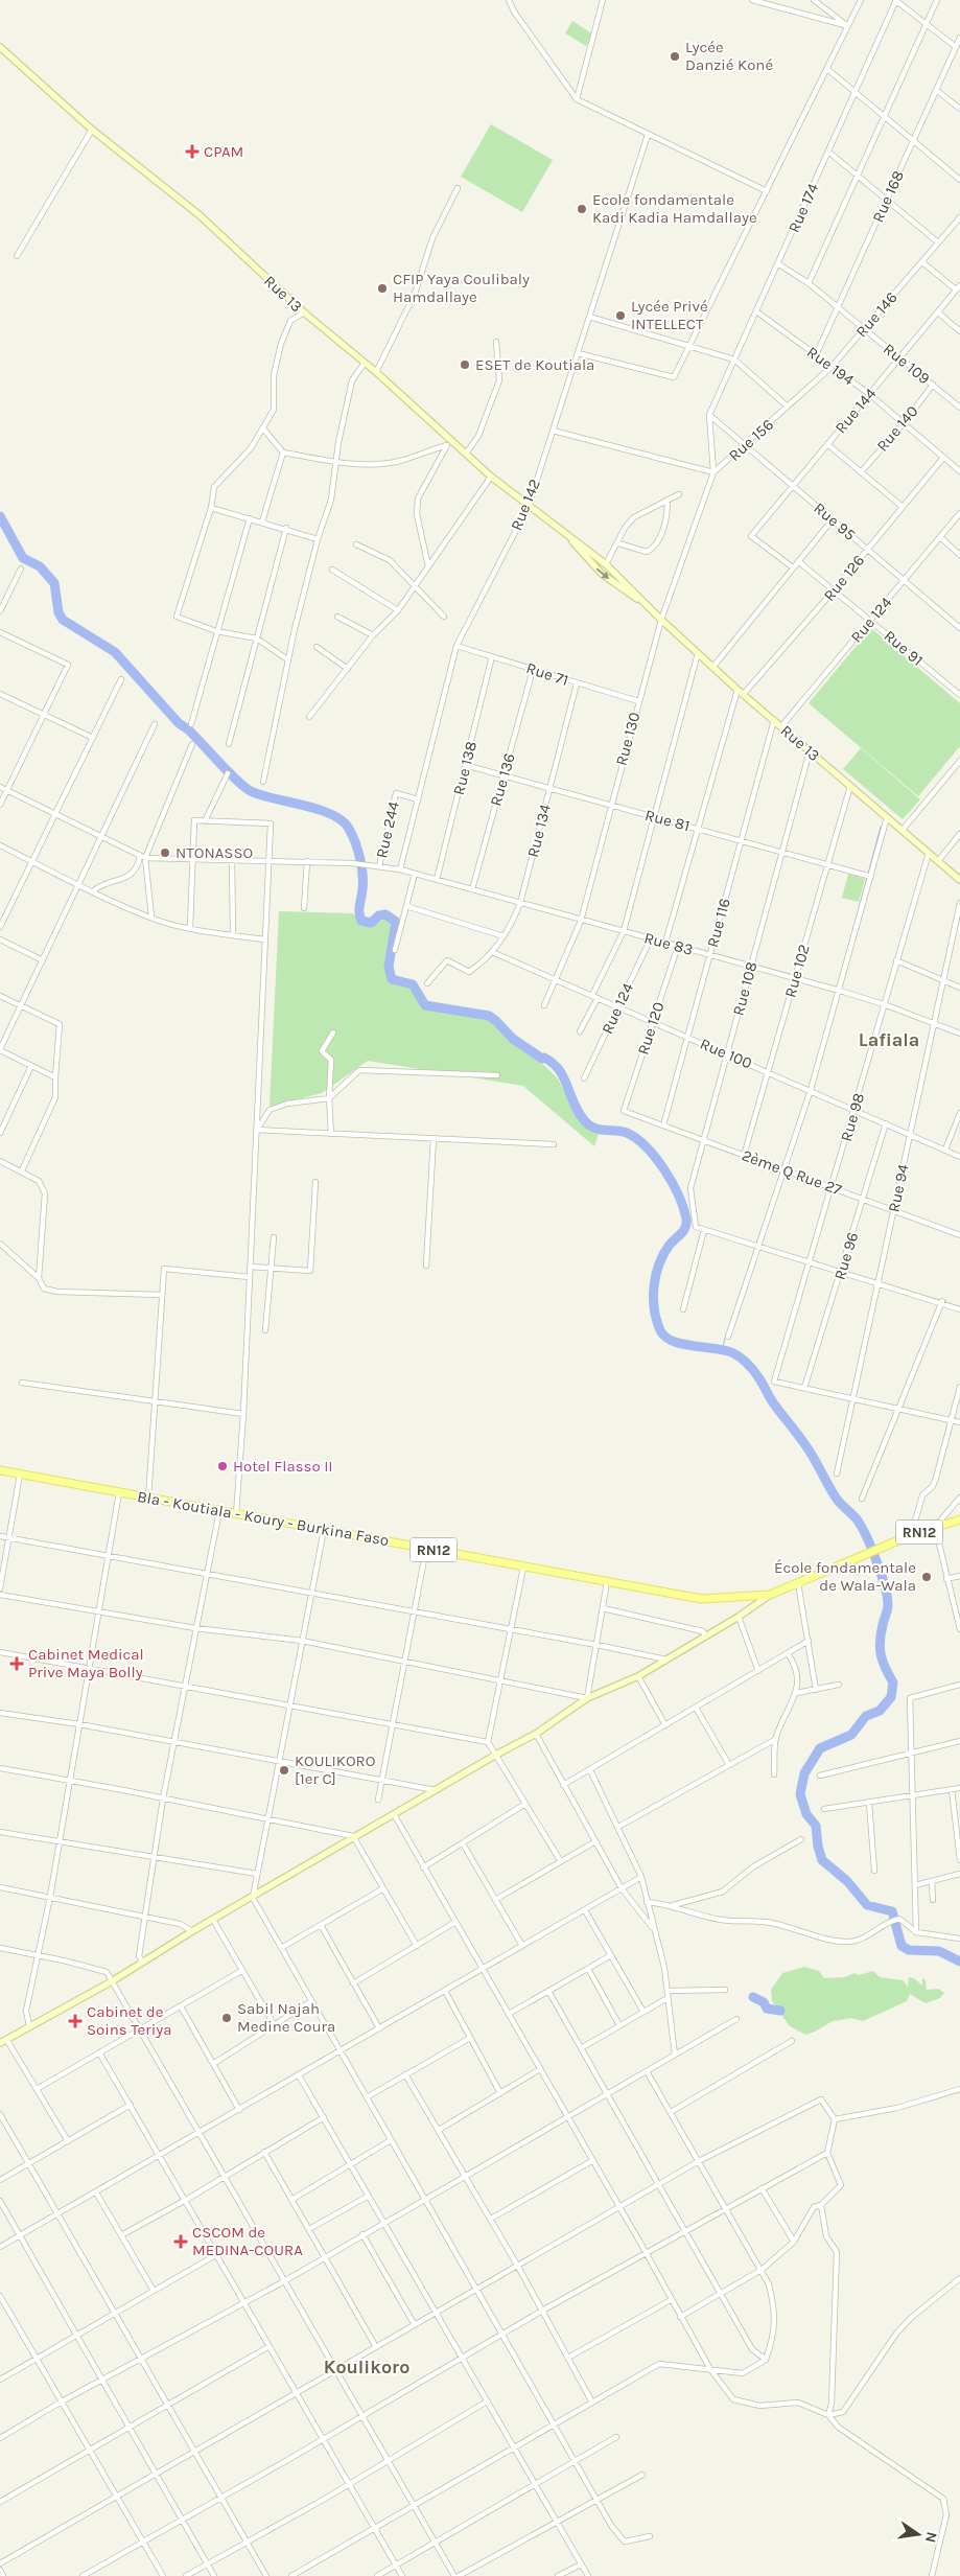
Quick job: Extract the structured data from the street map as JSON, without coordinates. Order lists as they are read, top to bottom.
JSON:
{
  "streets": {
    "main road": ["Bla - Koutiala - Koury - Burkina Faso", "RN12"],
    "street": [
      "Rue 168",
      "Rue 174",
      "Rue 13",
      "Rue 146",
      "Rue 109",
      "Rue 194",
      "Rue 144",
      "Rue 140",
      "Rue 156",
      "Rue 142",
      "Rue 95",
      "Rue 126",
      "Rue 124",
      "Rue 91",
      "Rue 71",
      "Rue 130",
      "Rue 138",
      "Rue 136",
      "Rue 81",
      "Rue 244",
      "Rue 134",
      "Rue 116",
      "Rue 83",
      "Rue 102",
      "Rue 108",
      "Rue 120",
      "Rue 100",
      "Rue 98",
      "2ème Q Rue 27",
      "Rue 94",
      "Rue 96"
    ]
  },
  "crossings": [
    ["Rue 168", "Rue 109"],
    ["Rue 168", "Rue 194"],
    ["Rue 174", "Rue 109"],
    ["Rue 174", "Rue 194"],
    ["Rue 174", "Rue 95"],
    ["Rue 13", "Rue 142"],
    ["Rue 13", "Rue 126"],
    ["Rue 13", "Rue 124"],
    ["Rue 13", "Rue 130"],
    ["Rue 13", "Rue 116"],
    ["Rue 13", "Rue 102"],
    ["Rue 13", "Rue 108"],
    ["Rue 13", "Rue 98"],
    ["Rue 146", "Rue 109"],
    ["Rue 146", "Rue 194"],
    ["Rue 146", "Rue 156"],
    ["Rue 109", "Rue 144"],
    ["Rue 109", "Rue 140"],
    ["Rue 194", "Rue 144"],
    ["Rue 194", "Rue 140"],
    ["Rue 194", "Rue 126"],
    ["Rue 144", "Rue 95"],
    ["Rue 156", "Rue 95"],
    ["Rue 156", "Rue 130"],
    ["Rue 142", "Rue 71"],
    ["Rue 142", "Rue 244"],
    ["Rue 142", "Rue 83"],
    ["Rue 95", "Rue 126"],
    ["Rue 95", "Rue 124"],
    ["Rue 126", "Rue 91"],
    ["Rue 124", "Rue 91"],
    ["Rue 124", "Rue 83"],
    ["Rue 124", "Rue 100"],
    ["Rue 71", "Rue 130"],
    ["Rue 71", "Rue 138"],
    ["Rue 71", "Rue 136"],
    ["Rue 71", "Rue 134"],
    ["Rue 130", "Rue 81"],
    ["Rue 130", "Rue 83"],
    ["Rue 130", "Rue 100"],
    ["Rue 138", "Rue 81"],
    ["Rue 138", "Rue 83"],
    ["Rue 136", "Rue 81"],
    ["Rue 136", "Rue 83"],
    ["Rue 81", "Rue 134"],
    ["Rue 81", "Rue 116"],
    ["Rue 81", "Rue 102"],
    ["Rue 81", "Rue 108"],
    ["Rue 244", "Rue 83"],
    ["Rue 134", "Rue 83"],
    ["Rue 134", "Rue 100"],
    ["Rue 116", "Rue 83"],
    ["Rue 116", "Rue 100"],
    ["Rue 116", "2ème Q Rue 27"],
    ["Rue 83", "Rue 102"],
    ["Rue 83", "Rue 108"],
    ["Rue 83", "Rue 120"],
    ["Rue 83", "Rue 98"],
    ["Rue 83", "Rue 94"],
    ["Rue 102", "Rue 100"],
    ["Rue 102", "2ème Q Rue 27"],
    ["Rue 108", "Rue 100"],
    ["Rue 108", "2ème Q Rue 27"],
    ["Rue 120", "Rue 100"],
    ["Rue 120", "2ème Q Rue 27"],
    ["Rue 100", "Rue 98"],
    ["Rue 100", "Rue 94"],
    ["Rue 100", "Rue 96"],
    ["Rue 98", "2ème Q Rue 27"],
    ["Rue 98", "Rue 96"],
    ["2ème Q Rue 27", "Rue 94"],
    ["2ème Q Rue 27", "Rue 96"],
    ["Bla - Koutiala - Koury - Burkina Faso", "RN12"]
  ],
  "districts": ["Lafiala", "Koulikoro"],
  "places": {
    "other": [
      "Lycée Danzié Koné",
      "Ecole fondamentale Kadi Kadia Hamdallaye",
      "CFIP Yaya Coulibaly Hamdallaye",
      "Lycée Privé INTELLECT",
      "ESET de Koutiala",
      "NTONASSO",
      "Hotel Flasso II",
      "École fondamentale de Wala-Wala",
      "KOULIKORO [1er C]",
      "Sabil Najah Medine Coura"
    ],
    "health": [
      "CPAM",
      "Cabinet Medical Prive Maya Bolly",
      "Cabinet de Soins Teriya",
      "CSCOM de MEDINA-COURA"
    ]
  },
  "north": "right"
}
